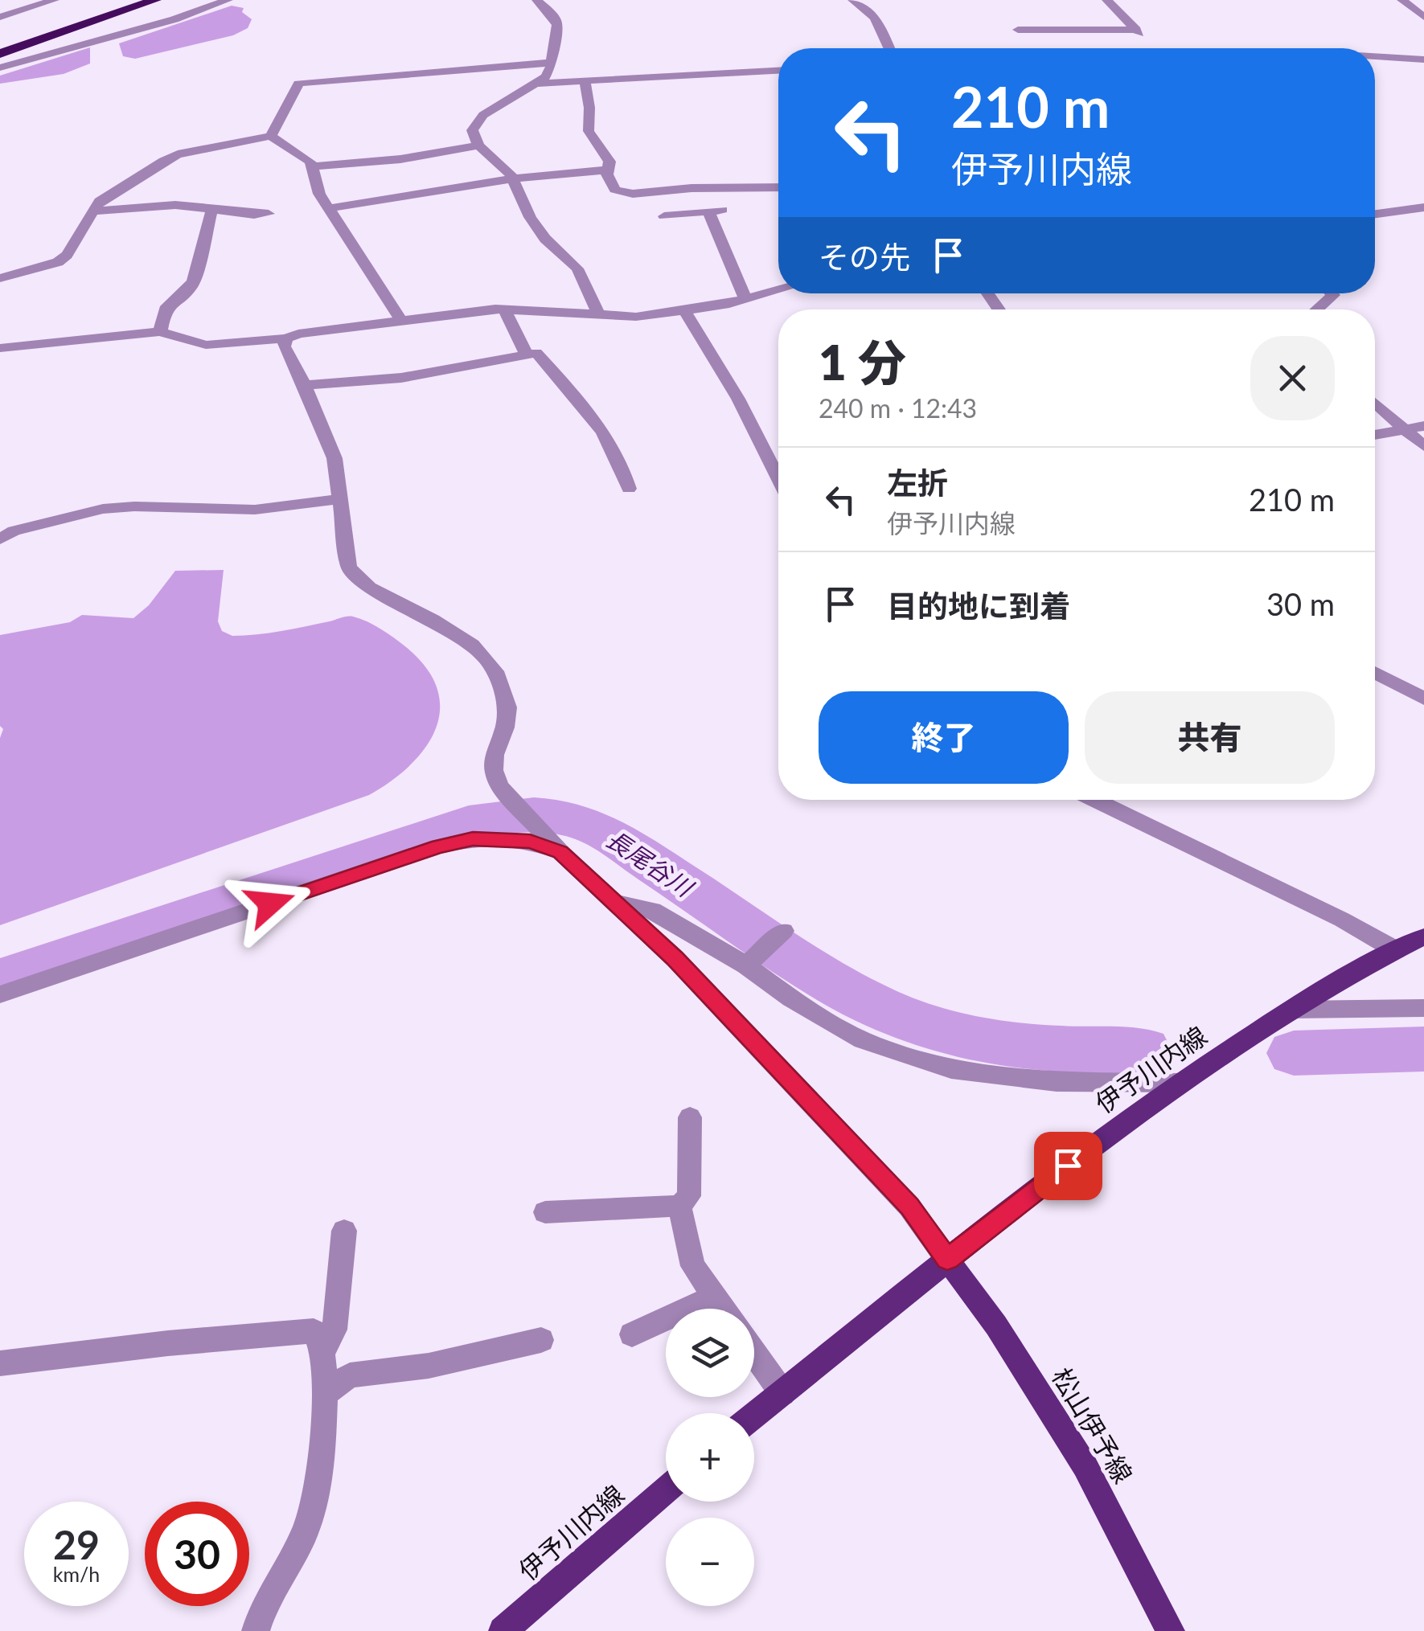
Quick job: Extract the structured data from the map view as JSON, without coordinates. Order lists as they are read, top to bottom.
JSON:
{
  "streets": {
    "main road": ["伊予川内線", "松山伊予線"]
  },
  "crossings": [
    ["伊予川内線", "松山伊予線"]
  ],
  "water": ["長尾谷川"],
  "page": {
    "turn": ["210 m", "伊予川内線"],
    "then": "その先",
    "heading": ["1 分", "240 m · 12:43"],
    "list": [
      {
        "name": "左折",
        "note": "伊予川内線",
        "value": "210 m"
      },
      {
        "name": "目的地に到着",
        "value": "30 m"
      }
    ],
    "buttons": ["終了", "共有"],
    "map_buttons": ["+", "−"],
    "speed": "29 km/h",
    "limit": "30"
  }
}
